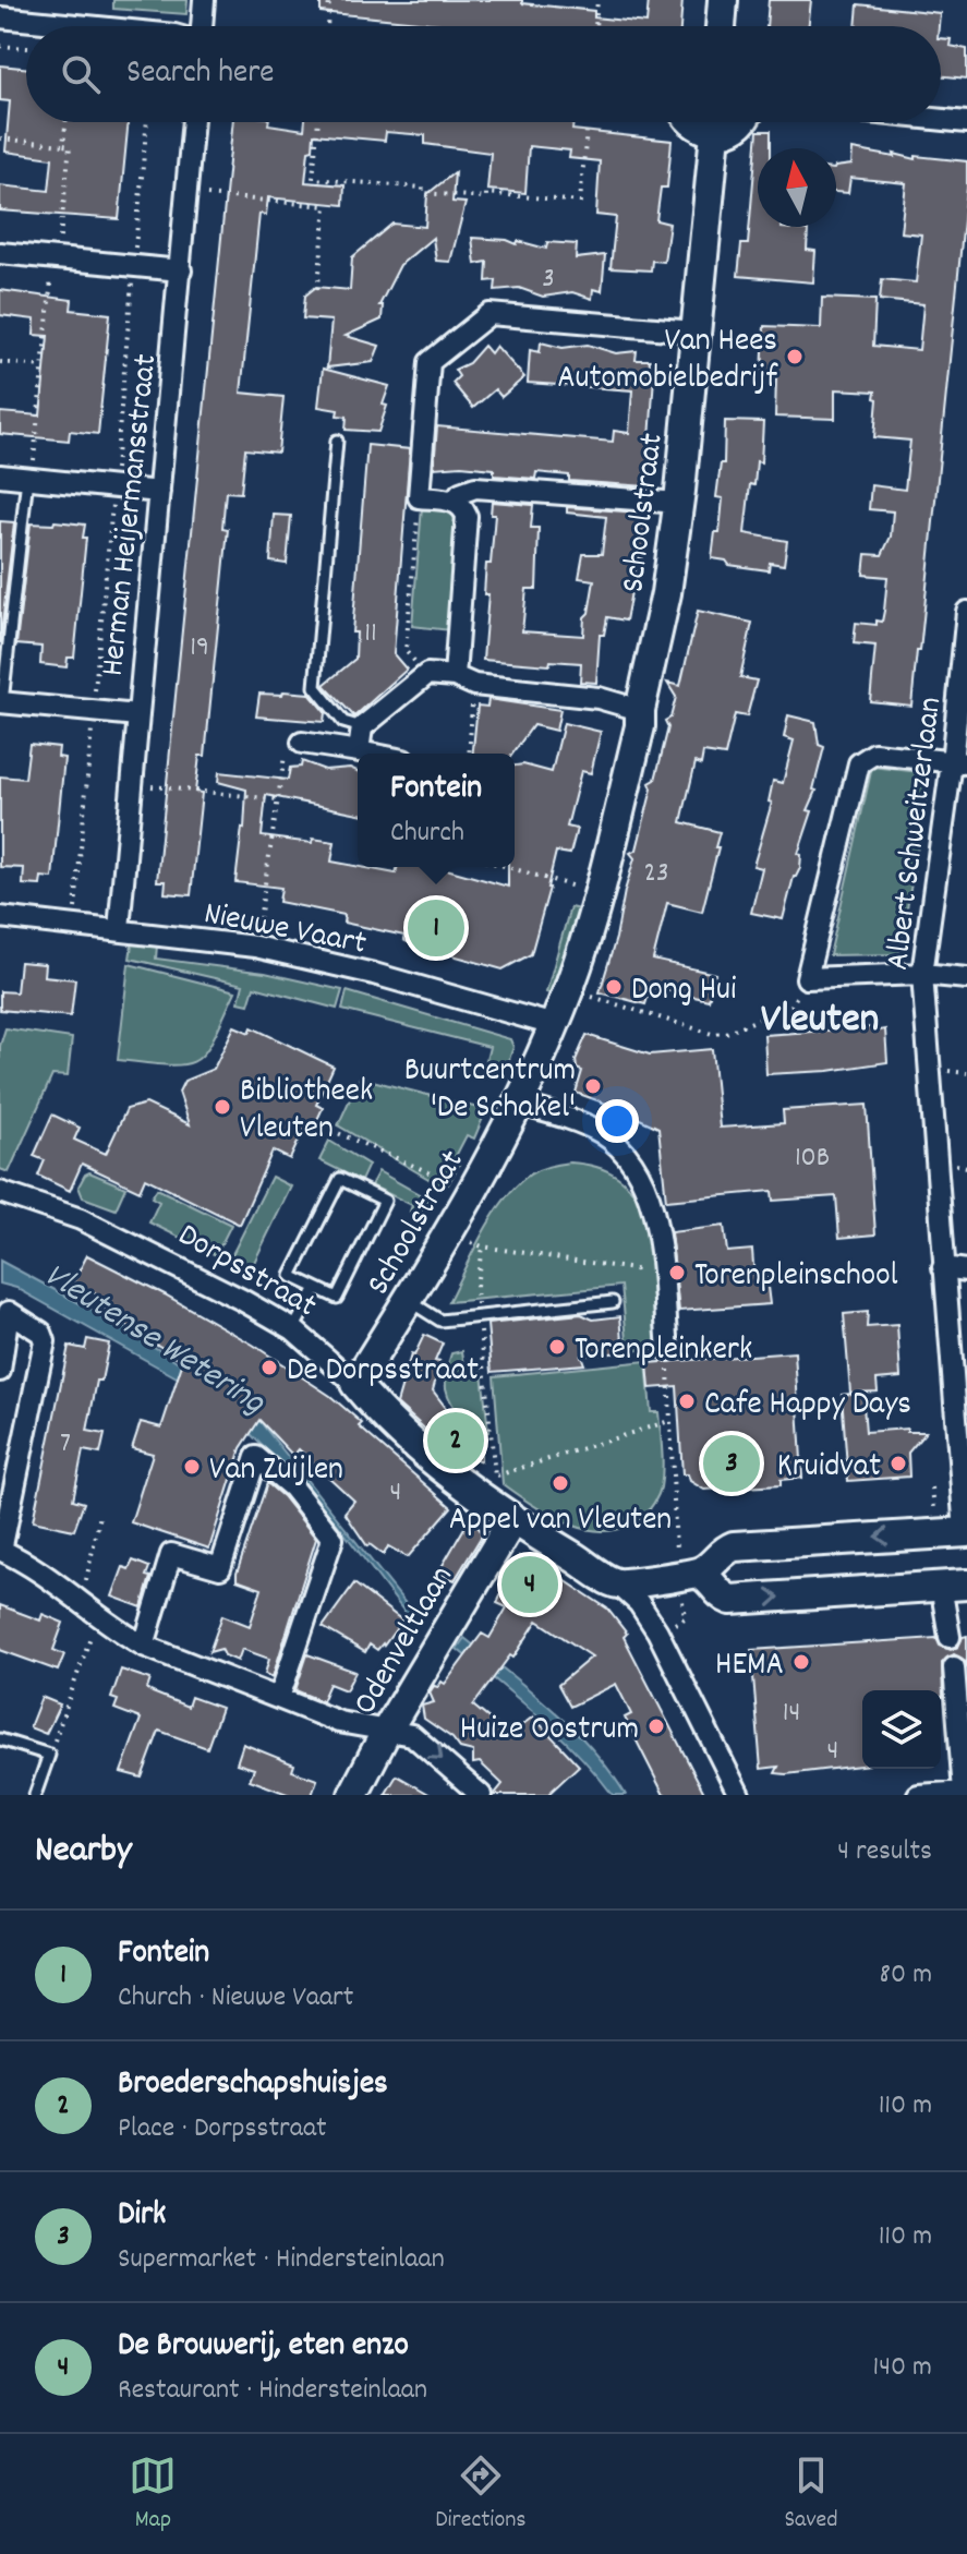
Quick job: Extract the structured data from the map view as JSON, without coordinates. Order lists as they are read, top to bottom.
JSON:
{
  "streets": {
    "street": [
      "Schoolstraat",
      "Herman Heijermansstraat",
      "Albert Schweitzerlaan",
      "Nieuwe Vaart",
      "Dorpsstraat",
      "Odenveltlaan"
    ]
  },
  "crossings": [
    ["Schoolstraat", "Nieuwe Vaart"],
    ["Schoolstraat", "Dorpsstraat"],
    ["Herman Heijermansstraat", "Nieuwe Vaart"],
    ["Dorpsstraat", "Odenveltlaan"]
  ],
  "districts": ["Vleuten"],
  "water": ["Vleutense Wetering"],
  "places": [
    "Van Hees Automobielbedrijf",
    "Dong Hui",
    "Buurtcentrum 'De Schakel'",
    "Bibliotheek Vleuten",
    "Torenpleinschool",
    "Torenpleinkerk",
    "De Dorpsstraat",
    "Cafe Happy Days",
    "Kruidvat",
    "Van Zuijlen",
    "Appel van Vleuten",
    "HEMA",
    "Huize Oostrum"
  ],
  "house_numbers": [
    "3",
    "11",
    "19",
    "23",
    "10B",
    "7",
    "4",
    "14",
    "4"
  ],
  "north": "top",
  "page": {
    "search": "Search here",
    "popup": ["Fontein", "Church"],
    "pins": [
      "1",
      "2",
      "3",
      "4"
    ],
    "heading": ["Nearby", "4 results"],
    "list": [
      {
        "mark": "1",
        "name": "Fontein",
        "note": "Church · Nieuwe Vaart",
        "value": "80 m"
      },
      {
        "mark": "2",
        "name": "Broederschapshuisjes",
        "note": "Place · Dorpsstraat",
        "value": "110 m"
      },
      {
        "mark": "3",
        "name": "Dirk",
        "note": "Supermarket · Hindersteinlaan",
        "value": "110 m"
      },
      {
        "mark": "4",
        "name": "De Brouwerij, eten enzo",
        "note": "Restaurant · Hindersteinlaan",
        "value": "140 m"
      }
    ],
    "nav": ["Map", "Directions", "Saved"]
  }
}
